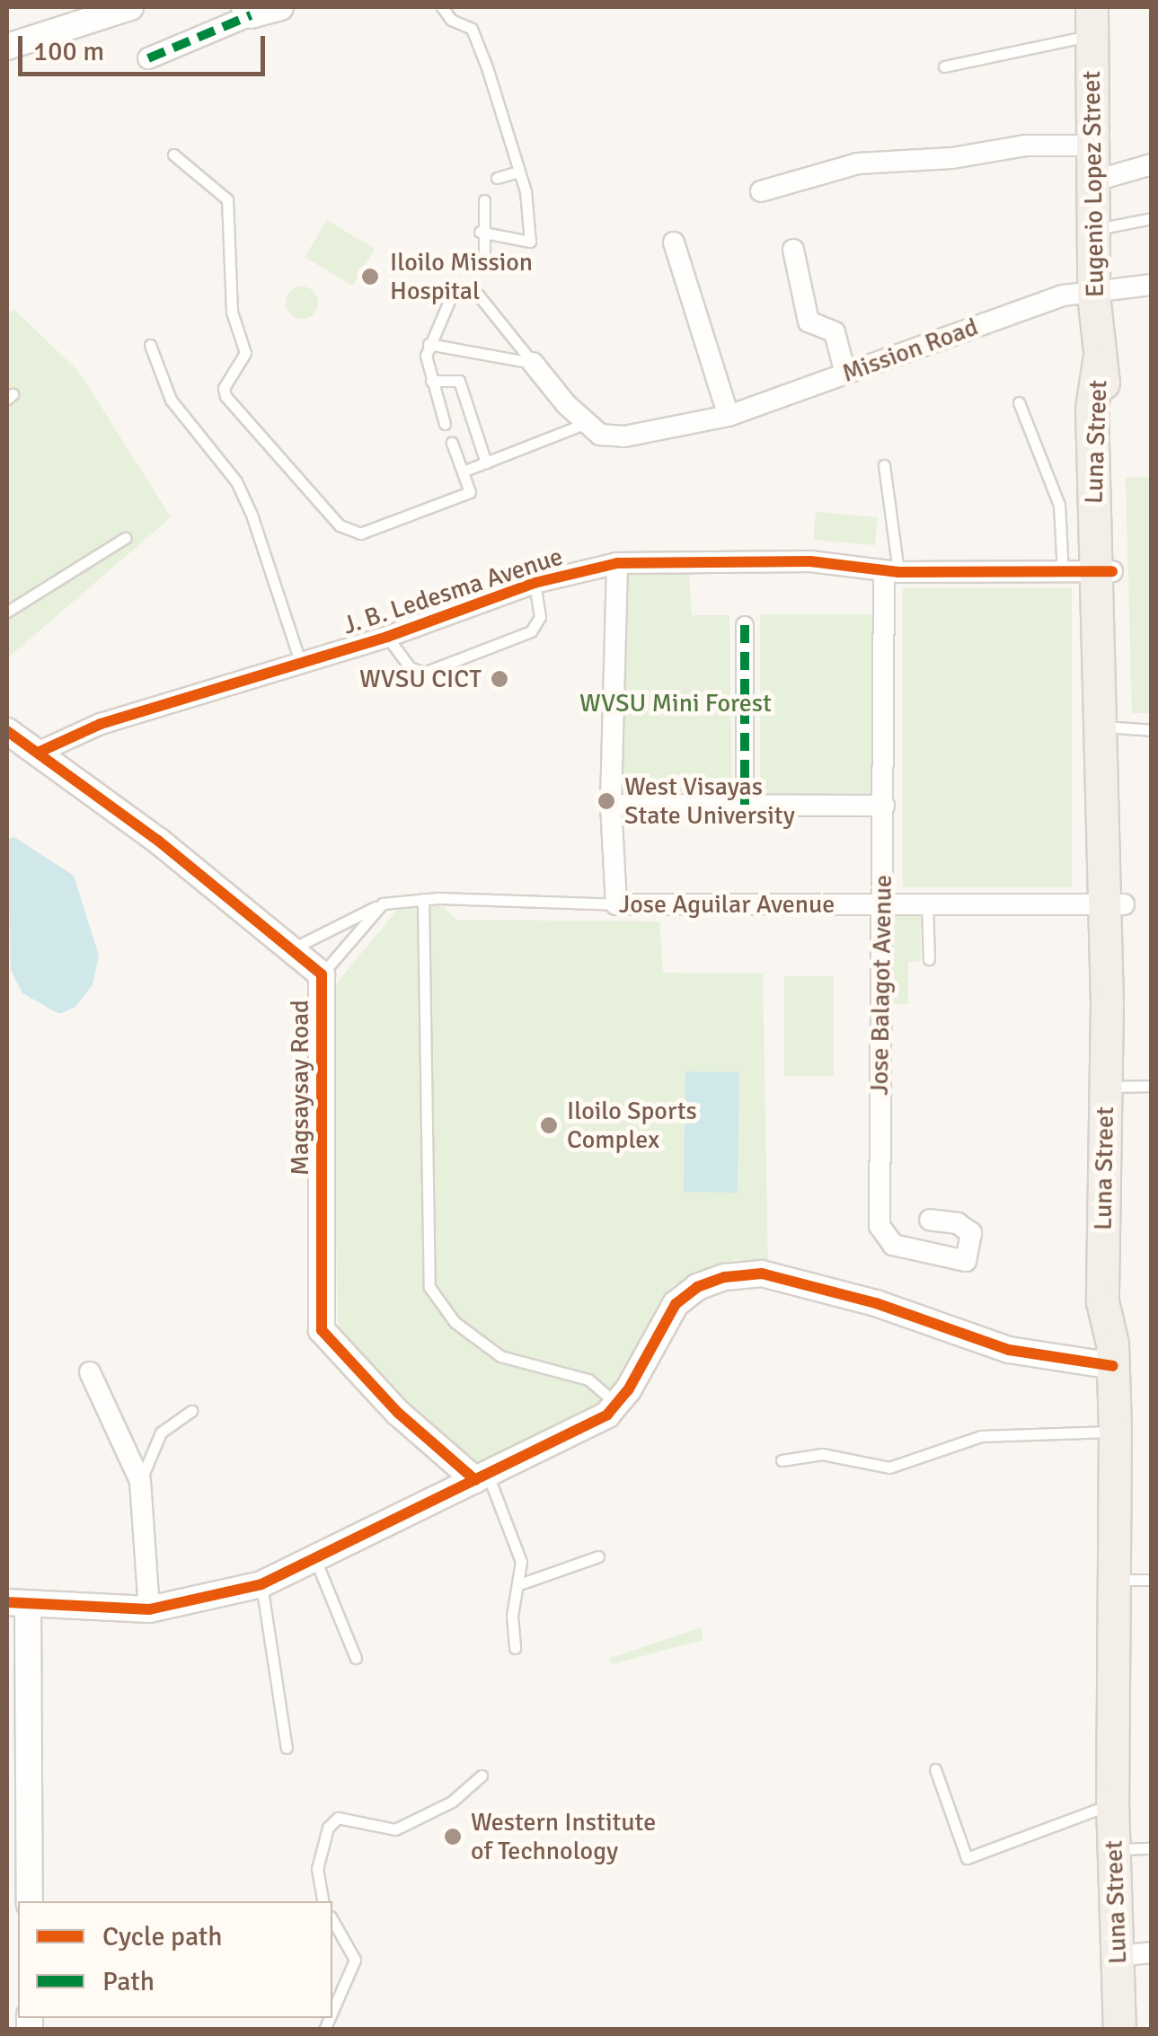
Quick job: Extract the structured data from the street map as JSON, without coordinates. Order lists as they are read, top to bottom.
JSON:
{
  "streets": {
    "main road": ["Eugenio Lopez Street", "Luna Street"],
    "street": [
      "Mission Road",
      "J. B. Ledesma Avenue",
      "Jose Aguilar Avenue",
      "Jose Balagot Avenue",
      "Magsaysay Road"
    ]
  },
  "crossings": [
    ["Eugenio Lopez Street", "Mission Road"],
    ["Eugenio Lopez Street", "Luna Street"],
    ["Luna Street", "J. B. Ledesma Avenue"],
    ["Luna Street", "Jose Aguilar Avenue"],
    ["J. B. Ledesma Avenue", "Jose Balagot Avenue"],
    ["J. B. Ledesma Avenue", "Magsaysay Road"],
    ["Jose Aguilar Avenue", "Jose Balagot Avenue"],
    ["Jose Aguilar Avenue", "Magsaysay Road"]
  ],
  "parks": ["WVSU Mini Forest"],
  "places": [
    "Iloilo Mission Hospital",
    "WVSU CICT",
    "West Visayas State University",
    "Iloilo Sports Complex",
    "Western Institute of Technology"
  ],
  "legend": ["Cycle path", "Path"],
  "scale_bar": "100 m"
}
